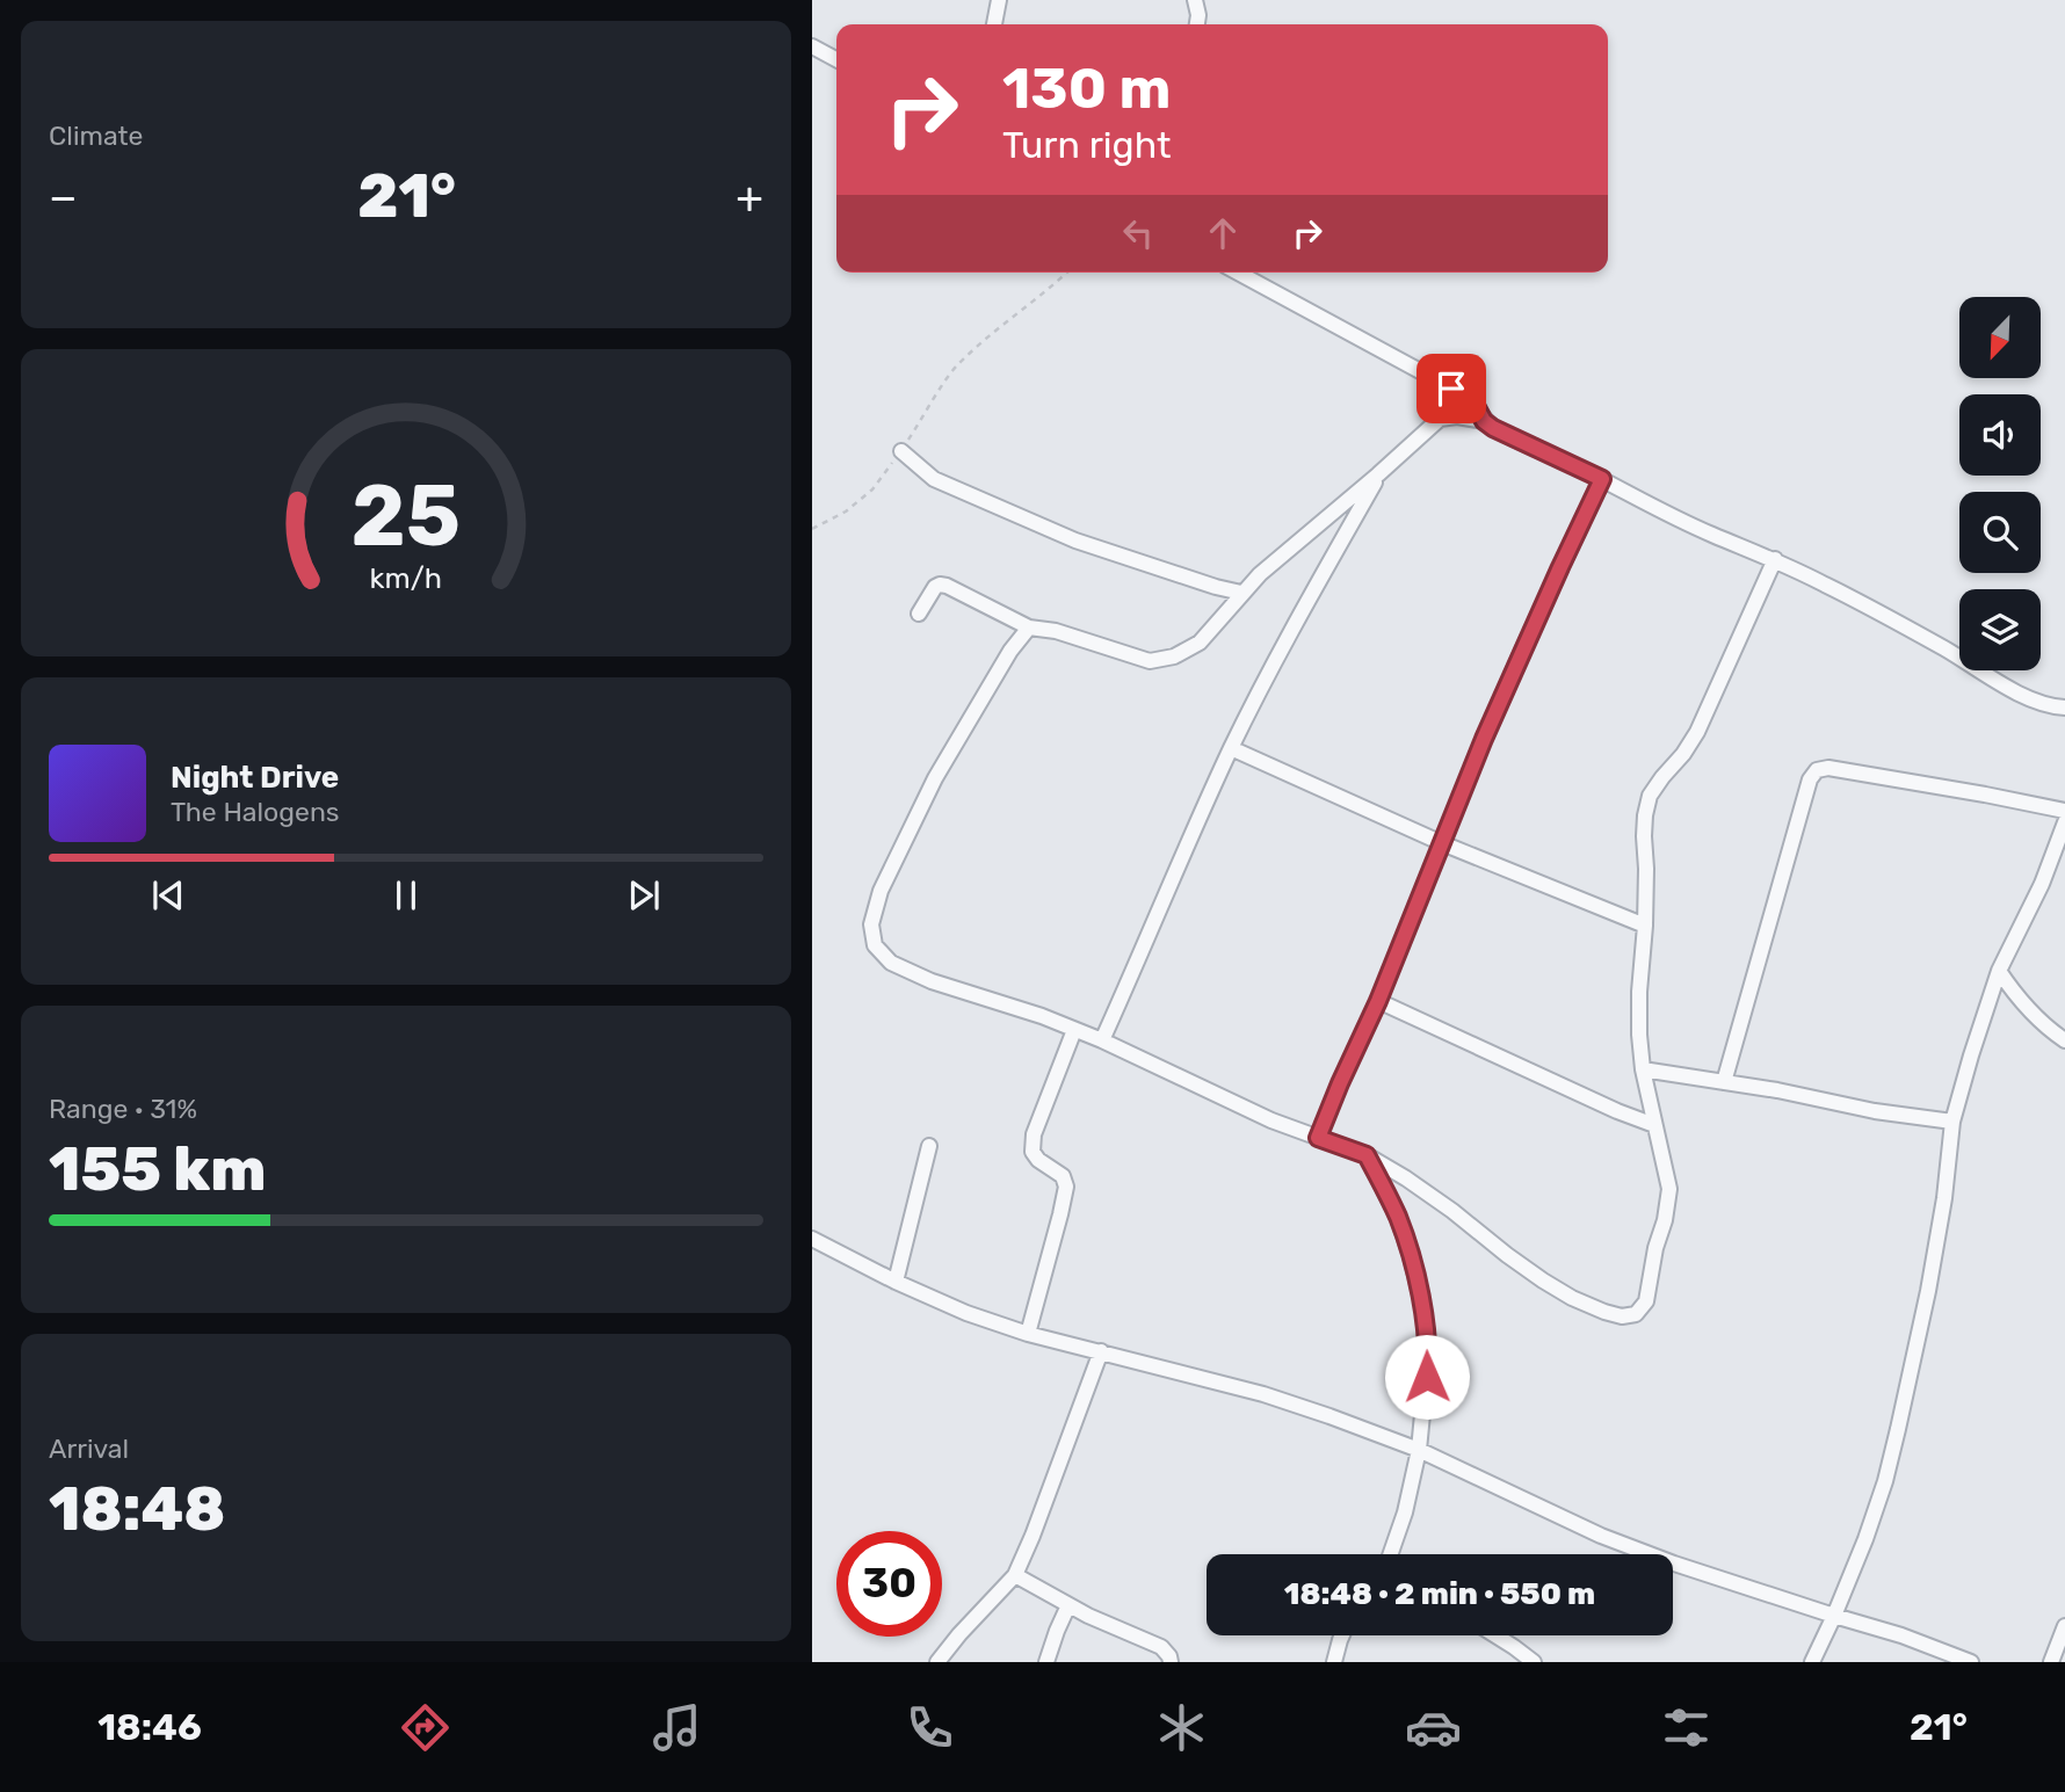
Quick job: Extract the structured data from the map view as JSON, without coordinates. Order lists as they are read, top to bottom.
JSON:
{
  "north": "bottom left",
  "page": {
    "tile": [
      "Climate",
      ["Range · 31%", "155 km"],
      ["Arrival", "18:48"]
    ],
    "turn": ["130 m", "Turn right"],
    "heat": ["−", "21°", "+"],
    "song": ["Night Drive", "The Halogens"],
    "limit": "30",
    "trip": "18:48 · 2 min · 550 m",
    "tabs": ["18:46", "21°"],
    "gauge": ["25", "km/h"]
  }
}
